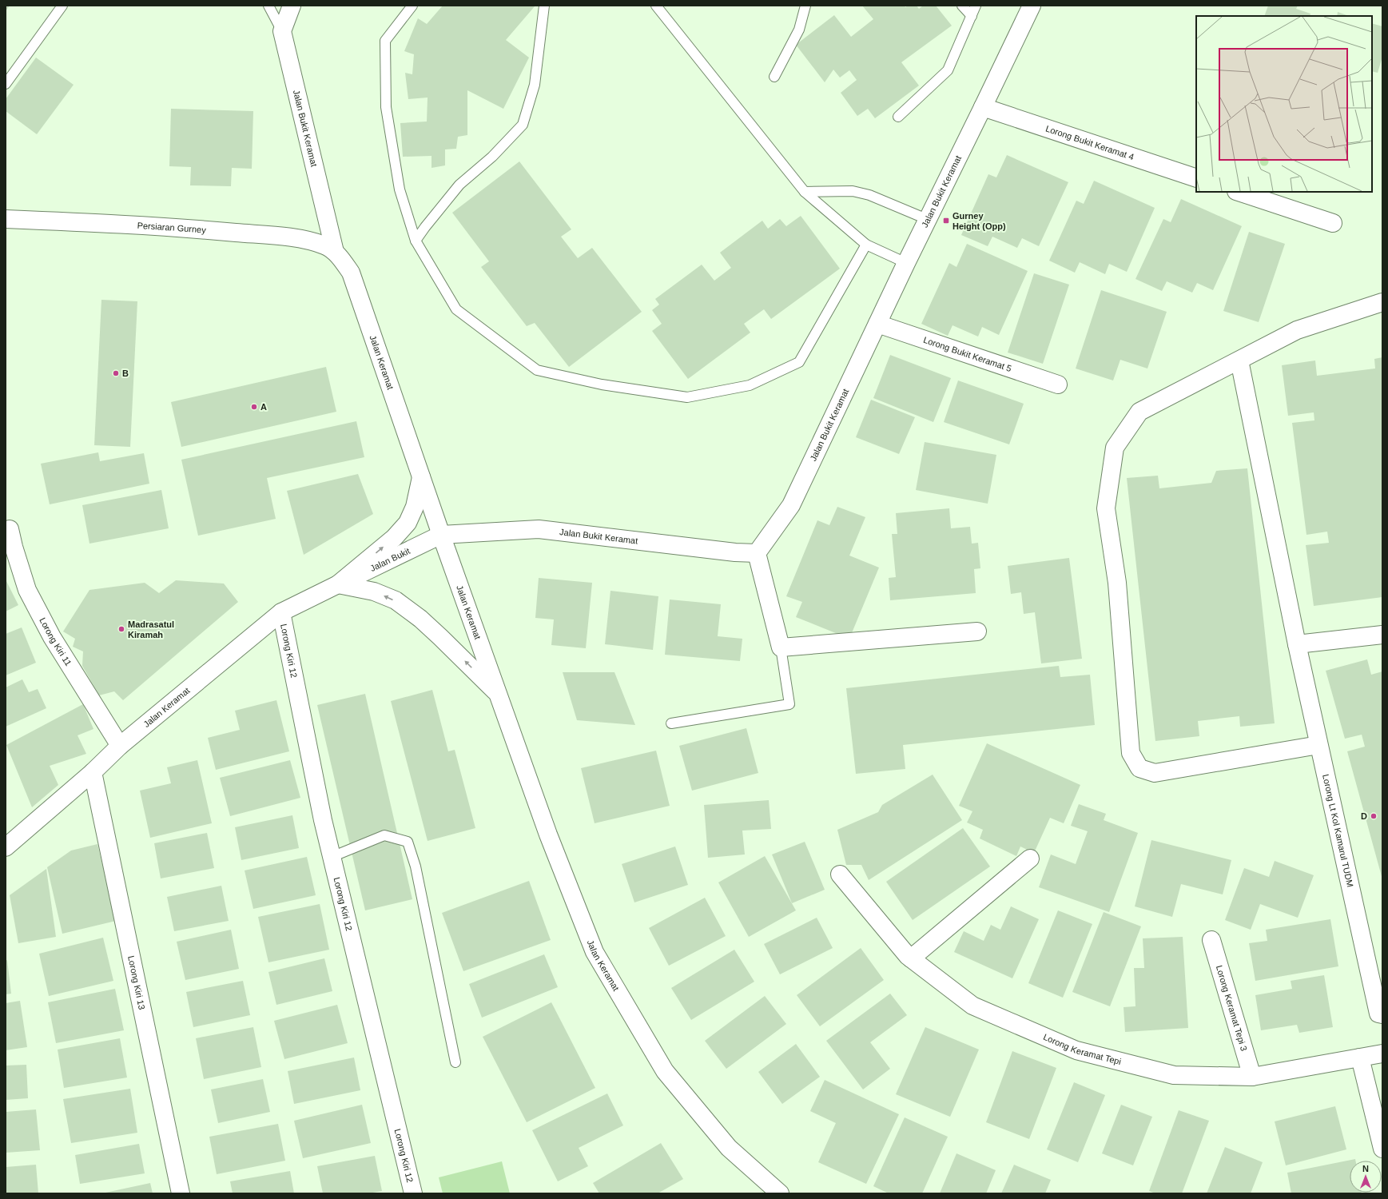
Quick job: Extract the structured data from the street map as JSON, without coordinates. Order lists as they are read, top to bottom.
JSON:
{
  "streets": {
    "street": [
      "Jalan Bukit Keramat",
      "Lorong Bukit Keramat 4",
      "Persiaran Gurney",
      "Lorong Bukit Keramat 5",
      "Jalan Keramat",
      "Jalan Bukit",
      "Lorong Kiri 11",
      "Lorong Kiri 12",
      "Lorong Lt Kol Kamarul TUDM",
      "Lorong Kiri 13",
      "Lorong Keramat Tepi 3",
      "Lorong Keramat Tepi"
    ]
  },
  "crossings": [
    ["Jalan Bukit Keramat", "Lorong Bukit Keramat 4"],
    ["Jalan Bukit Keramat", "Persiaran Gurney"],
    ["Jalan Bukit Keramat", "Lorong Bukit Keramat 5"],
    ["Jalan Bukit Keramat", "Jalan Keramat"],
    ["Jalan Bukit Keramat", "Jalan Bukit"],
    ["Persiaran Gurney", "Jalan Keramat"],
    ["Jalan Keramat", "Jalan Bukit"],
    ["Jalan Keramat", "Lorong Kiri 11"],
    ["Jalan Keramat", "Lorong Kiri 12"],
    ["Jalan Keramat", "Lorong Kiri 13"],
    ["Lorong Keramat Tepi 3", "Lorong Keramat Tepi"]
  ],
  "places": {
    "transit": ["Gurney Height (Opp)"],
    "other": [
      "B",
      "A",
      "Madrasatul Kiramah",
      "D"
    ]
  },
  "north": "top"
}
